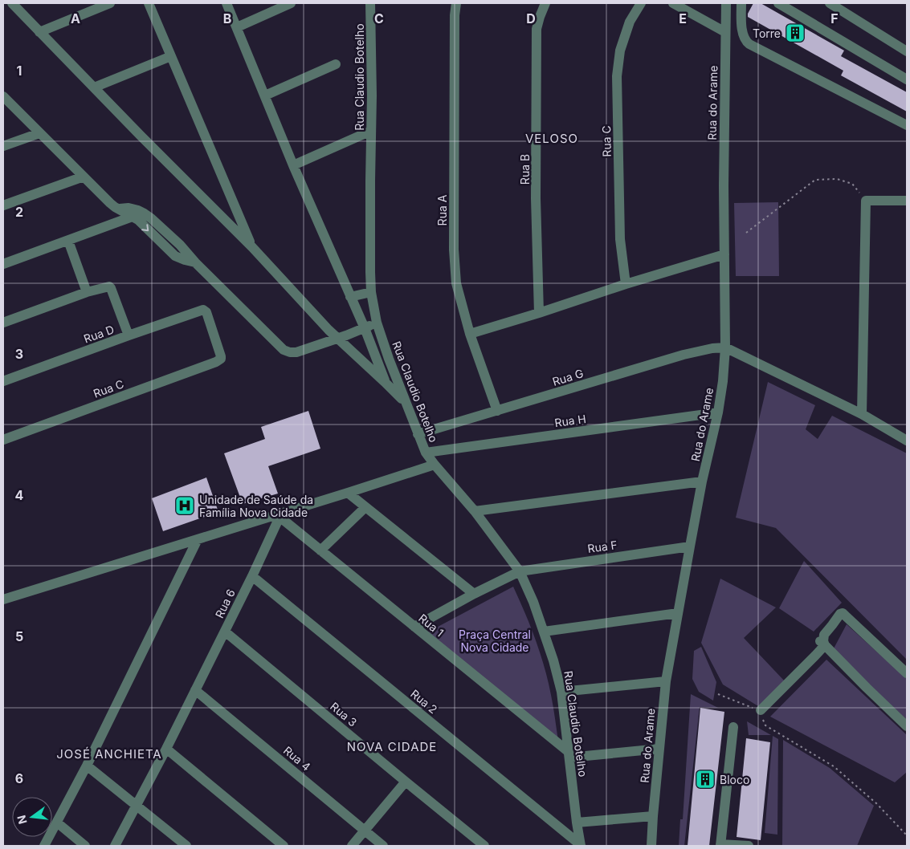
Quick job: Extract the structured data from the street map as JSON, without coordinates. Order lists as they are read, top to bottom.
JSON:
{
  "streets": {
    "street": [
      "Rua Claudio Botelho",
      "Rua do Arame",
      "Rua C",
      "Rua B",
      "Rua A",
      "Rua D",
      "Rua G",
      "Rua H",
      "Rua F",
      "Rua 6",
      "Rua 1",
      "Rua 2",
      "Rua 3",
      "Rua 4"
    ]
  },
  "crossings": [
    ["Rua Claudio Botelho", "Rua G"],
    ["Rua Claudio Botelho", "Rua H"],
    ["Rua Claudio Botelho", "Rua F"],
    ["Rua Claudio Botelho", "Rua 1"],
    ["Rua Claudio Botelho", "Rua 2"],
    ["Rua do Arame", "Rua G"],
    ["Rua do Arame", "Rua H"],
    ["Rua do Arame", "Rua F"],
    ["Rua C", "Rua D"],
    ["Rua A", "Rua G"],
    ["Rua F", "Rua 1"],
    ["Rua 6", "Rua 1"],
    ["Rua 6", "Rua 2"],
    ["Rua 6", "Rua 3"],
    ["Rua 6", "Rua 4"]
  ],
  "districts": ["VELOSO", "NOVA CIDADE", "JOSÉ ANCHIETA"],
  "parks": ["Praça Central Nova Cidade"],
  "places": {
    "building": ["Torre", "Bloco"],
    "hospital": ["Unidade de Saúde da Família Nova Cidade"]
  },
  "north": "left",
  "grid": {
    "columns": [
      "A",
      "B",
      "C",
      "D",
      "E",
      "F"
    ],
    "rows": [
      "1",
      "2",
      "3",
      "4",
      "5",
      "6"
    ]
  }
}
